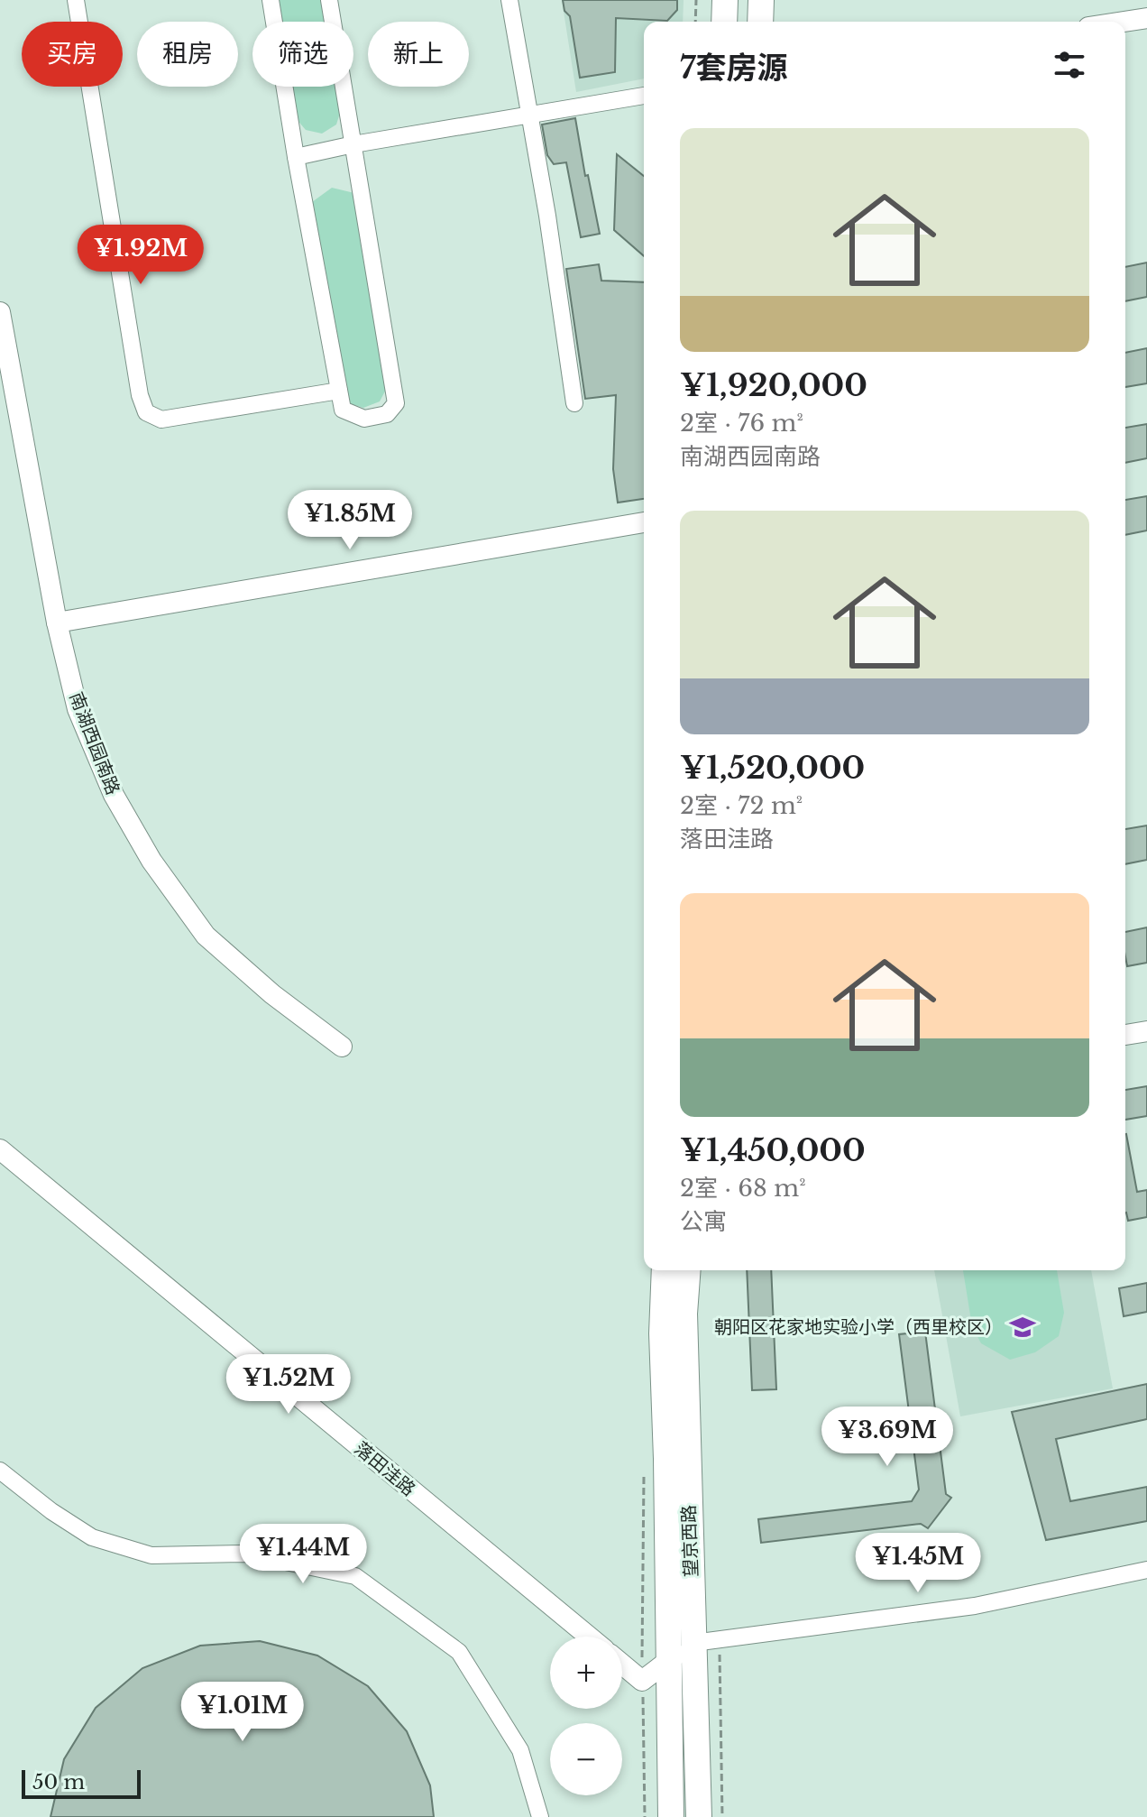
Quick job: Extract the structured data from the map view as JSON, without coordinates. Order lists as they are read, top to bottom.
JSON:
{
  "streets": {
    "main road": ["望京西路"],
    "street": ["南湖西园南路", "落田洼路"]
  },
  "places": {
    "school or university": ["朝阳区花家地实验小学（西里校区）"]
  },
  "scale_bar": "50 m",
  "page": {
    "chip": [
      "买房",
      "租房",
      "筛选",
      "新上"
    ],
    "heading": "7套房源",
    "list": [
      {
        "name": "¥1,920,000",
        "note": "2室 · 76 m² · 南湖西园南路"
      },
      {
        "name": "¥1,520,000",
        "note": "2室 · 72 m² · 落田洼路"
      },
      {
        "name": "¥1,450,000",
        "note": "2室 · 68 m² · 公寓"
      }
    ],
    "price": [
      "¥1.92M",
      "¥1.85M",
      "¥1.52M",
      "¥3.69M",
      "¥1.44M",
      "¥1.45M",
      "¥1.01M"
    ],
    "map_buttons": ["+", "−"],
    "scale": "50 m"
  }
}
